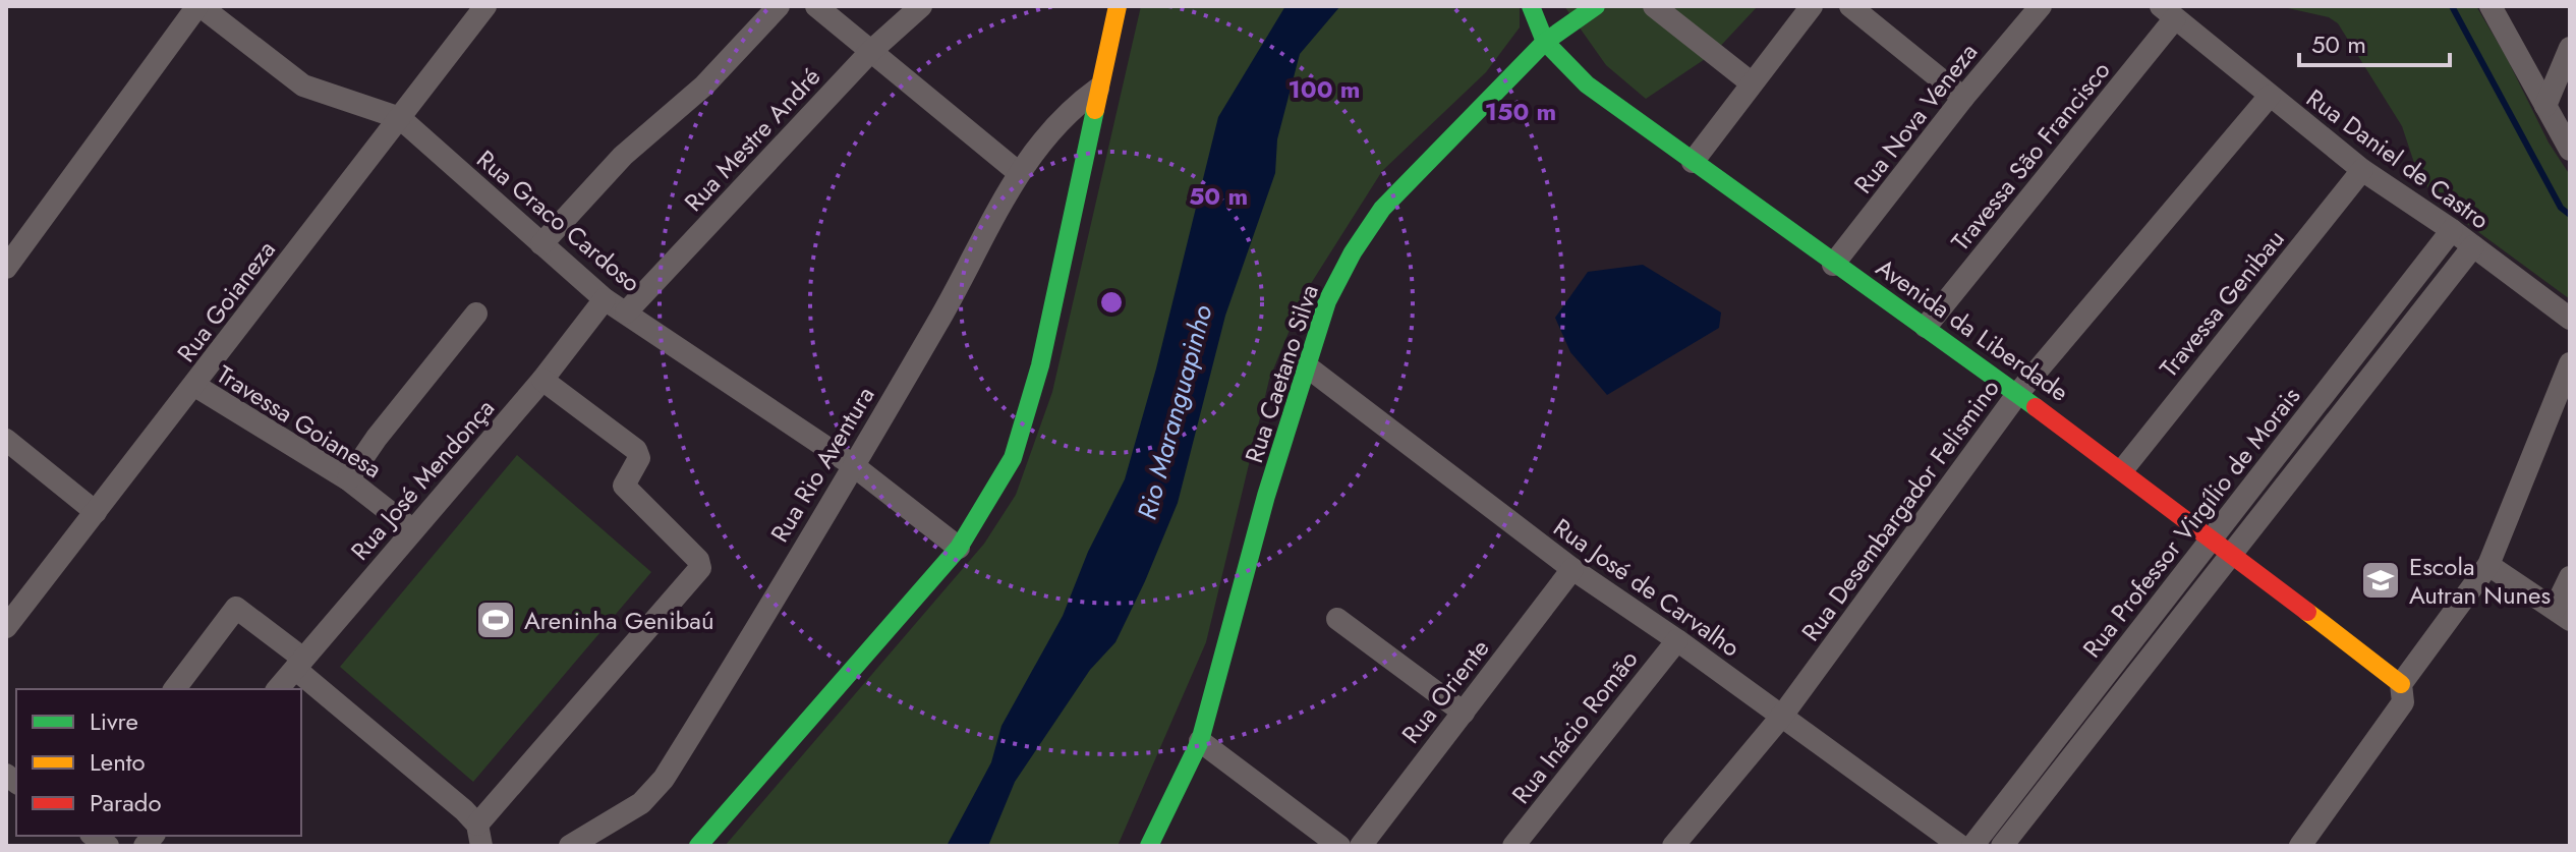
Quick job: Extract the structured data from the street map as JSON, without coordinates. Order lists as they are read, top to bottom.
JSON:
{
  "streets": {
    "street": [
      "Rua Nova Veneza",
      "Rua Mestre André",
      "Travessa São Francisco",
      "Rua Daniel de Castro",
      "Rua Graco Cardoso",
      "Rua Goianeza",
      "Travessa Genibau",
      "Avenida da Liberdade",
      "Rua Caetano Silva",
      "Travessa Goianesa",
      "Rua Rio Aventura",
      "Rua José Mendonça",
      "Rua Desembargador Felismino",
      "Rua Professor Virgílio de Morais",
      "Rua José de Carvalho",
      "Rua Oriente",
      "Rua Inácio Romão"
    ]
  },
  "crossings": [
    ["Rua Nova Veneza", "Avenida da Liberdade"],
    ["Rua Mestre André", "Rua Graco Cardoso"],
    ["Travessa São Francisco", "Rua Daniel de Castro"],
    ["Travessa São Francisco", "Avenida da Liberdade"],
    ["Rua Daniel de Castro", "Travessa Genibau"],
    ["Rua Daniel de Castro", "Rua Desembargador Felismino"],
    ["Rua Daniel de Castro", "Rua Professor Virgílio de Morais"],
    ["Rua Graco Cardoso", "Rua Goianeza"],
    ["Rua Graco Cardoso", "Rua Rio Aventura"],
    ["Rua Graco Cardoso", "Rua José Mendonça"],
    ["Rua Goianeza", "Travessa Goianesa"],
    ["Travessa Genibau", "Avenida da Liberdade"],
    ["Avenida da Liberdade", "Rua Caetano Silva"],
    ["Avenida da Liberdade", "Rua Desembargador Felismino"],
    ["Avenida da Liberdade", "Rua Professor Virgílio de Morais"],
    ["Rua Caetano Silva", "Rua José de Carvalho"],
    ["Travessa Goianesa", "Rua José Mendonça"],
    ["Rua Desembargador Felismino", "Rua José de Carvalho"],
    ["Rua José de Carvalho", "Rua Oriente"],
    ["Rua José de Carvalho", "Rua Inácio Romão"]
  ],
  "water": ["Rio Maranguapinho"],
  "places": {
    "school or university": ["Escola Autran Nunes"],
    "sports": ["Areninha Genibaú"]
  },
  "legend": ["Livre", "Lento", "Parado"],
  "scale_bar": "50 m",
  "rings": ["100 m", "150 m", "50 m"]
}
